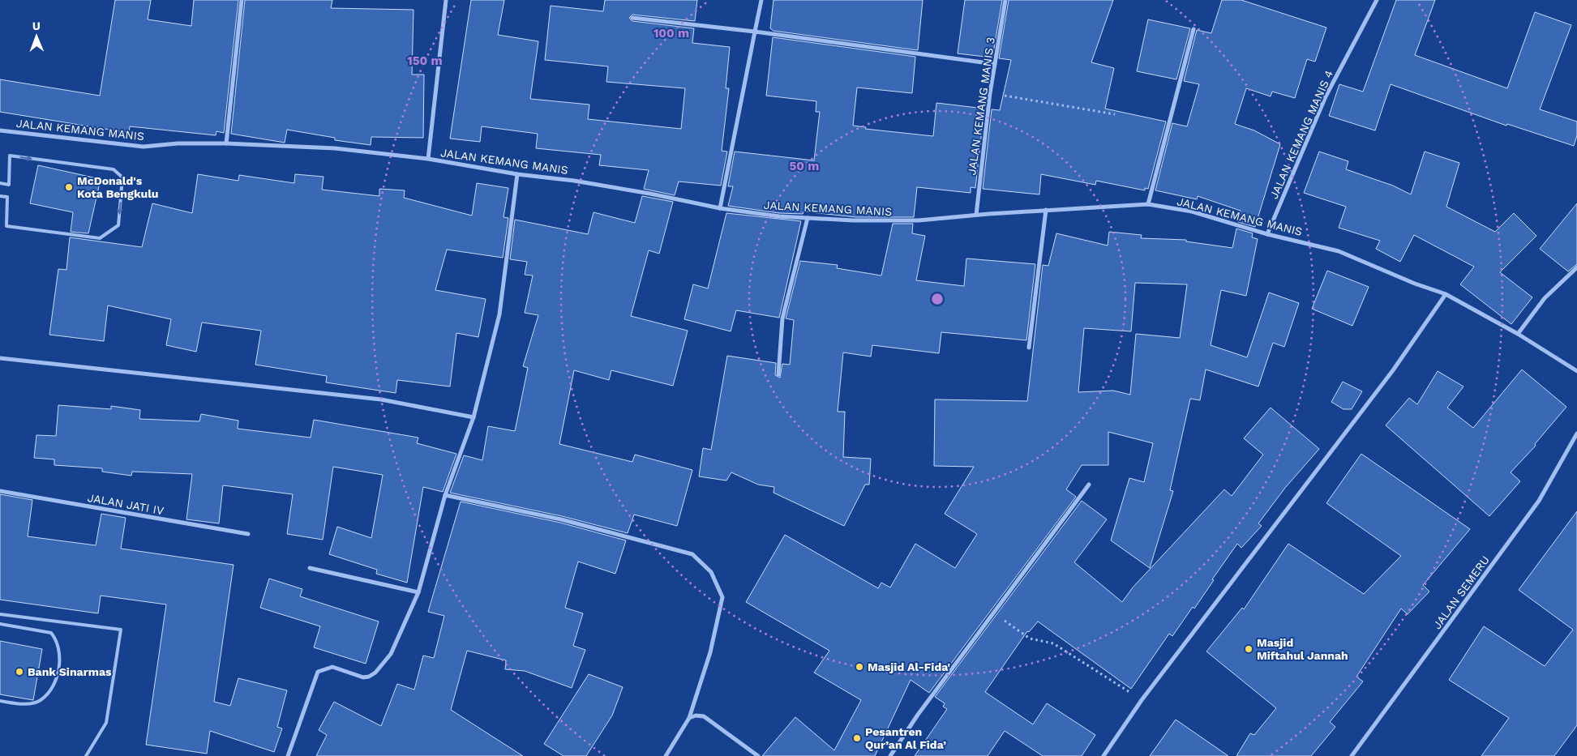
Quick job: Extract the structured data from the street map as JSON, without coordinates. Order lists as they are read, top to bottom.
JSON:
{
  "streets": {
    "street": [
      "JALAN KEMANG MANIS 3",
      "JALAN KEMANG MANIS",
      "JALAN KEMANG MANIS 4",
      "JALAN JATI IV",
      "JALAN SEMERU"
    ]
  },
  "crossings": [
    ["JALAN KEMANG MANIS 3", "JALAN KEMANG MANIS"],
    ["JALAN KEMANG MANIS", "JALAN KEMANG MANIS 4"]
  ],
  "places": [
    "McDonald's Kota Bengkulu",
    "Masjid Miftahul Jannah",
    "Masjid Al-Fida'",
    "Bank Sinarmas",
    "Pesantren Qur’an Al Fida’"
  ],
  "north": "top",
  "rings": ["100 m", "150 m", "50 m"]
}
